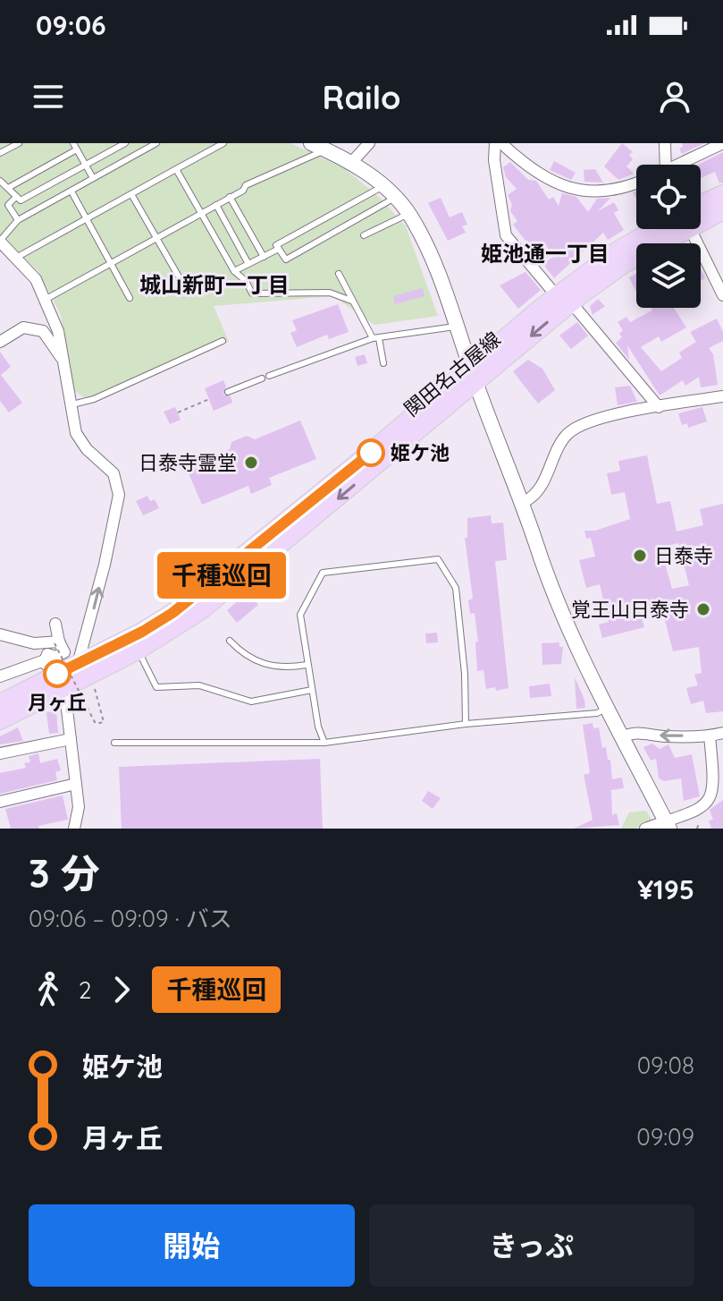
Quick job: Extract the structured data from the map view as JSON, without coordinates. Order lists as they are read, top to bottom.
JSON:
{
  "streets": {
    "main road": ["関田名古屋線"]
  },
  "districts": ["姫池通一丁目", "城山新町一丁目"],
  "places": [
    "姫ケ池",
    "日泰寺霊堂",
    "日泰寺",
    "覚王山日泰寺",
    "月ヶ丘"
  ],
  "lines": ["bus line 千種巡回"],
  "page": {
    "status": "09:06",
    "header": "Railo",
    "on_map": "千種巡回",
    "heading": ["3 分", "09:06 – 09:09 · バス", "¥195"],
    "legs": ["2", "千種巡回"],
    "list": [
      {
        "name": "姫ケ池",
        "value": "09:08"
      },
      {
        "name": "月ヶ丘",
        "value": "09:09"
      }
    ],
    "buttons": ["開始", "きっぷ"]
  }
}
